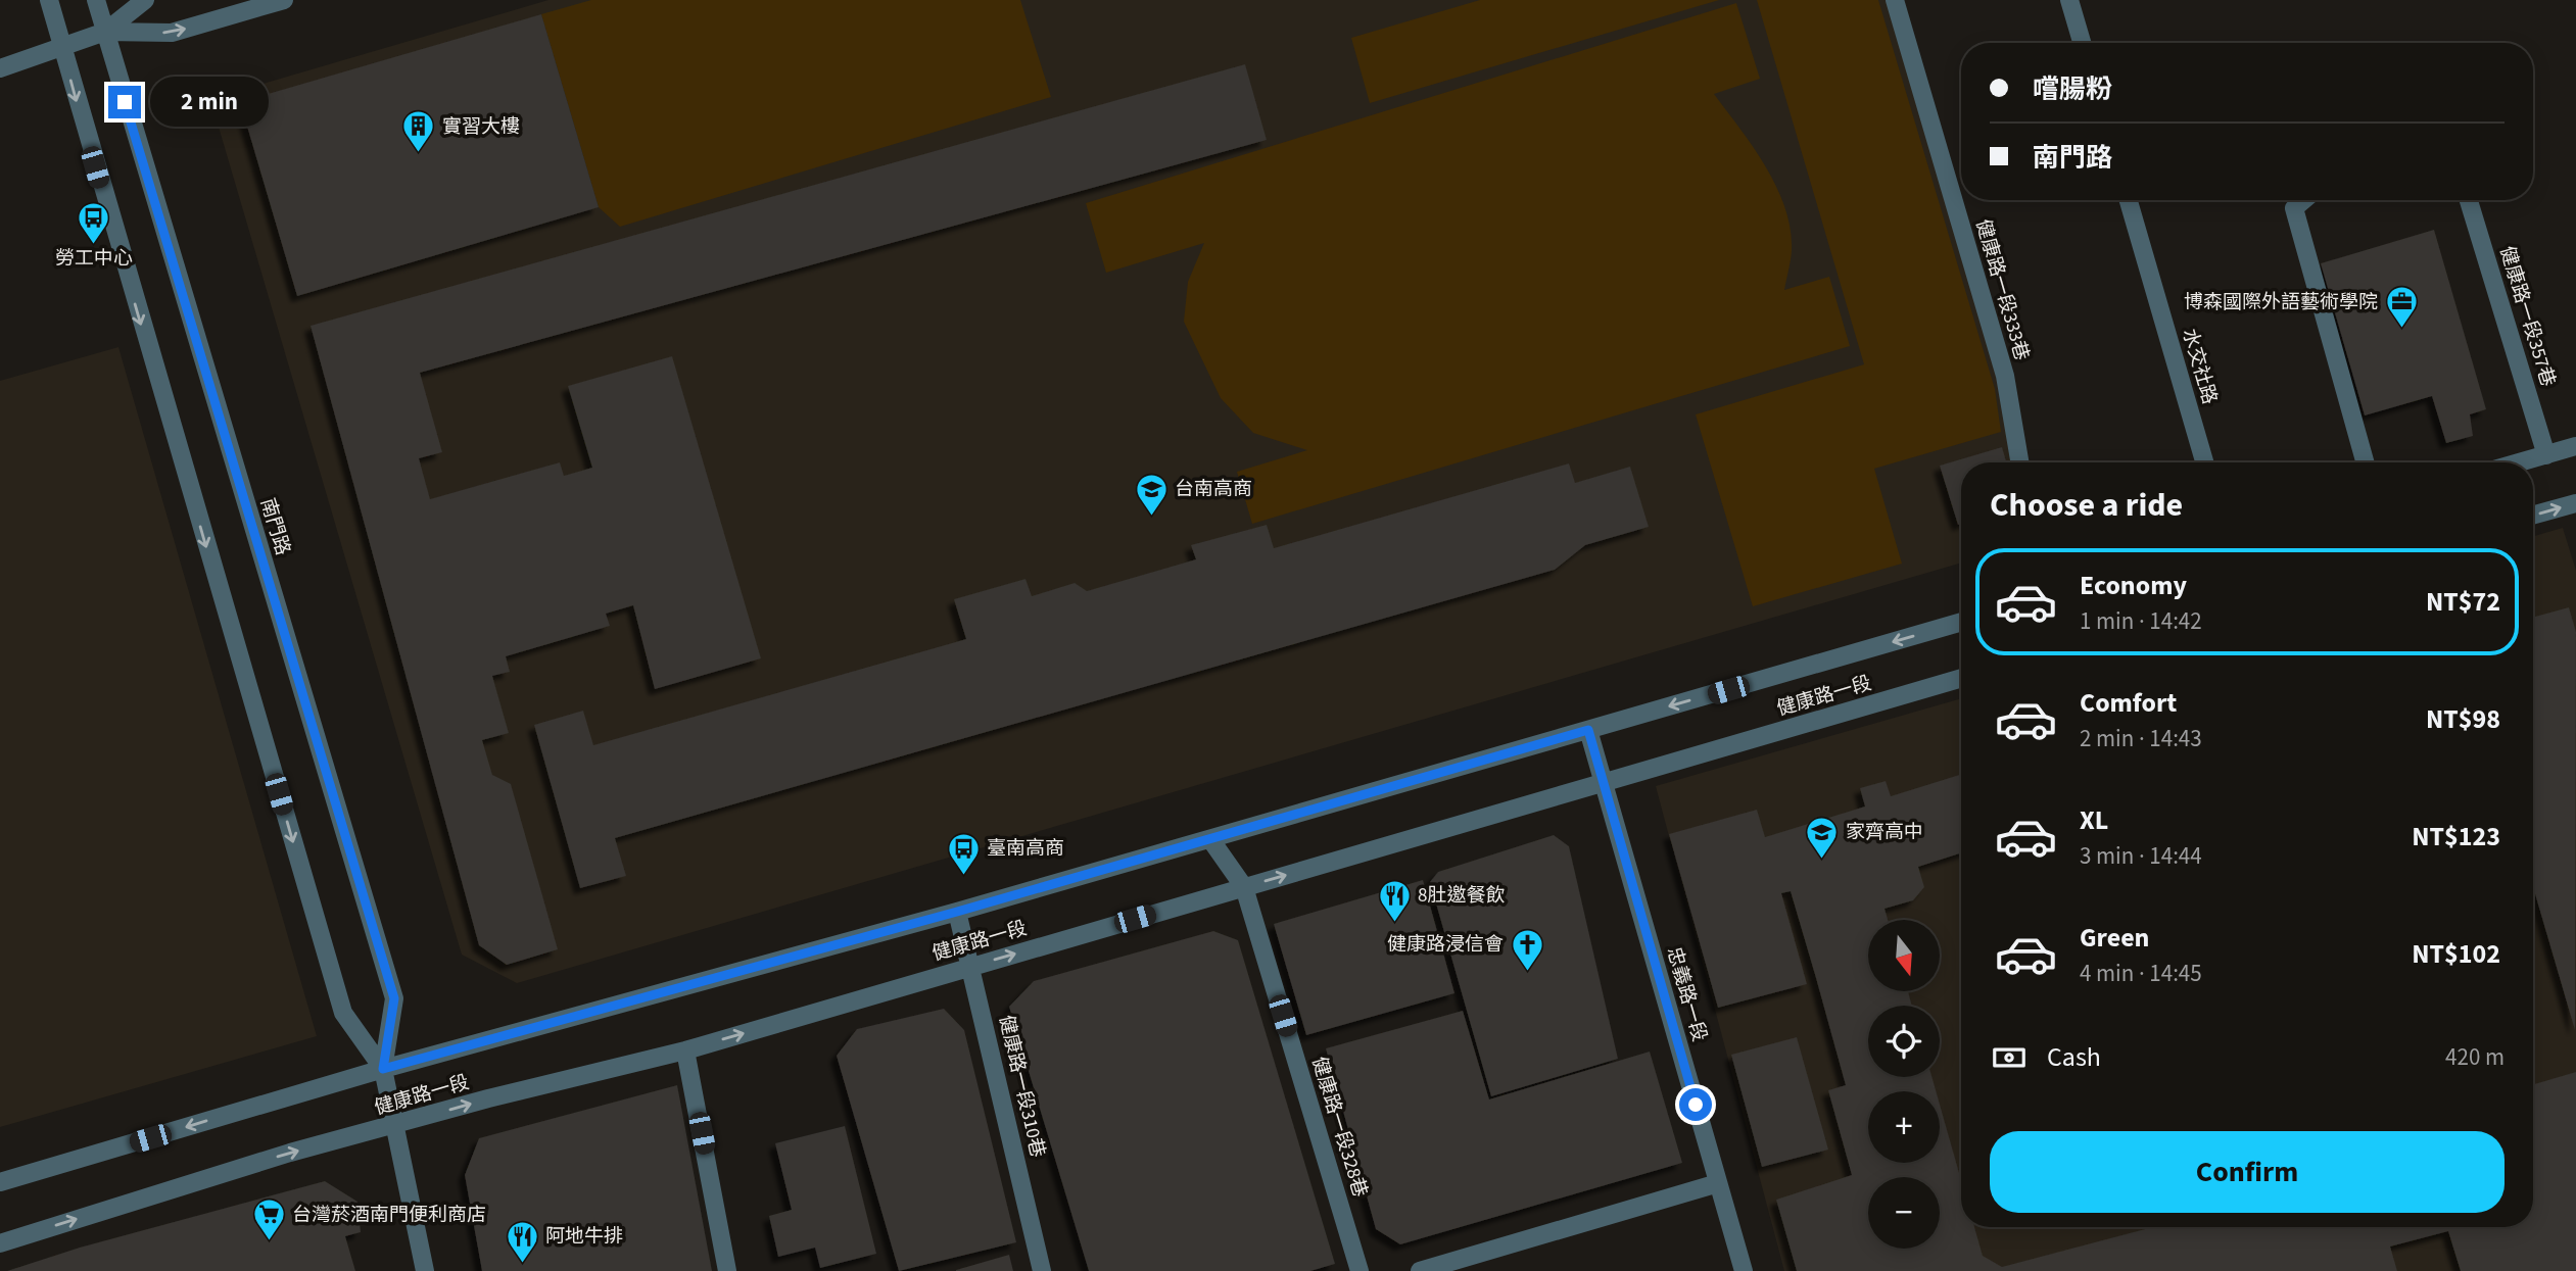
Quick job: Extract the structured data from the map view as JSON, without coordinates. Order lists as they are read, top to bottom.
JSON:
{
  "streets": {
    "street": [
      "健康路一段333巷",
      "健康路一段357巷",
      "水交社路",
      "南門路",
      "健康路一段",
      "忠義路一段",
      "健康路一段310巷",
      "健康路一段328巷"
    ]
  },
  "crossings": [
    ["南門路", "健康路一段"],
    ["健康路一段", "忠義路一段"],
    ["健康路一段", "健康路一段310巷"],
    ["健康路一段", "健康路一段328巷"]
  ],
  "places": {
    "building": ["實習大樓"],
    "bus stop": ["勞工中心", "臺南高商"],
    "office": ["博森國際外語藝術學院"],
    "school or university": ["台南高商", "家齊高中"],
    "restaurant": ["8肚邀餐飲", "阿地牛排"],
    "church": ["健康路浸信會"],
    "supermarket": ["台灣菸酒南門便利商店"]
  },
  "north": "bottom",
  "page": {
    "banner": ["嚐腸粉", "南門路"],
    "bubble": "2 min",
    "heading": "Choose a ride",
    "list": [
      {
        "name": "Economy",
        "note": "1 min · 14:42",
        "value": "NT$72"
      },
      {
        "name": "Comfort",
        "note": "2 min · 14:43",
        "value": "NT$98"
      },
      {
        "name": "XL",
        "note": "3 min · 14:44",
        "value": "NT$123"
      },
      {
        "name": "Green",
        "note": "4 min · 14:45",
        "value": "NT$102"
      }
    ],
    "map_buttons": ["+", "−"],
    "pay": ["Cash", "420 m"],
    "buttons": "Confirm"
  }
}
